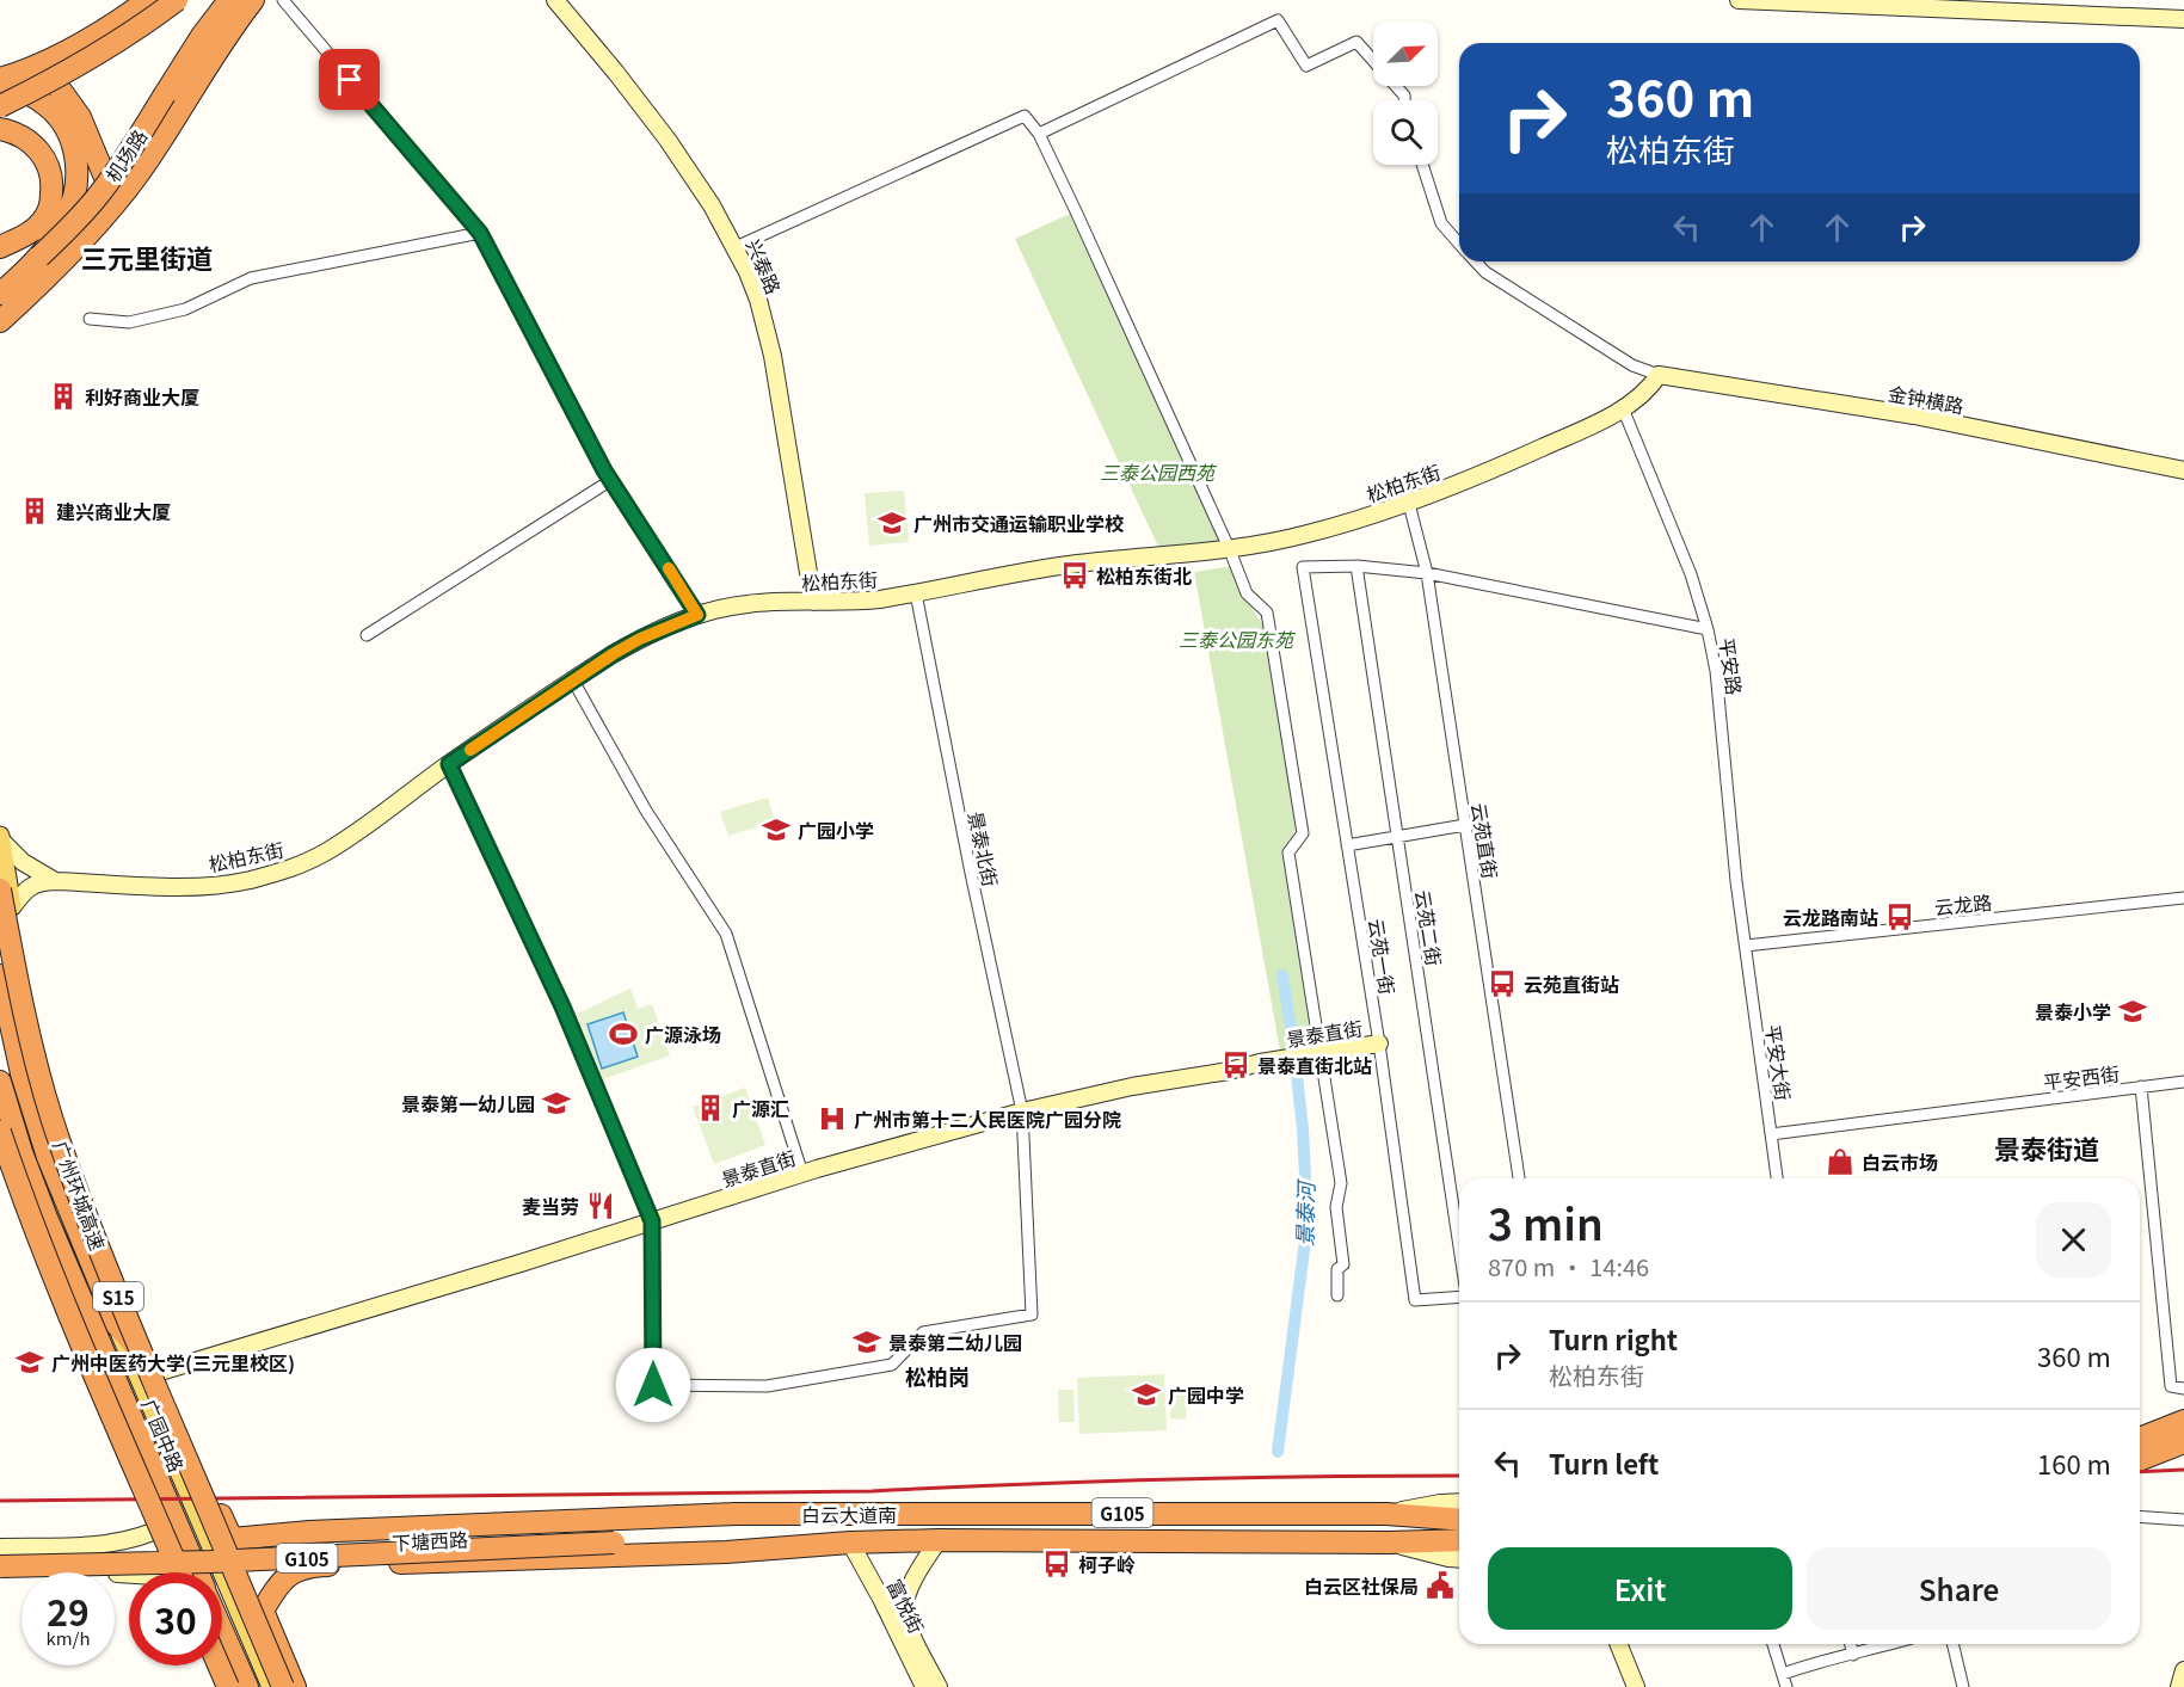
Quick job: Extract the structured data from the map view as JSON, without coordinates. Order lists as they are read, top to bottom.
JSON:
{
  "streets": {
    "highway": [
      "机场路",
      "广州环城高速",
      "S15",
      "广园中路",
      "G105",
      "白云大道南",
      "下塘西路"
    ],
    "street": [
      "兴泰路",
      "金钟横路",
      "松柏东街",
      "平安路",
      "云苑直街",
      "景泰北街",
      "云龙路",
      "云苑二街",
      "云苑一街",
      "景泰直街",
      "平安大街",
      "平安西街",
      "富悦街"
    ]
  },
  "crossings": [
    ["兴泰路", "松柏东街"],
    ["金钟横路", "松柏东街"],
    ["松柏东街", "平安路"],
    ["松柏东街", "云苑直街"],
    ["松柏东街", "景泰北街"],
    ["平安路", "云龙路"],
    ["平安路", "平安大街"],
    ["景泰北街", "景泰直街"],
    ["云龙路", "平安大街"],
    ["云苑二街", "云苑一街"],
    ["云苑一街", "景泰直街"],
    ["平安大街", "平安西街"],
    ["白云大道南", "下塘西路"],
    ["白云大道南", "富悦街"],
    ["下塘西路", "富悦街"]
  ],
  "districts": ["三元里街道", "景泰街道", "松柏岗"],
  "water": ["景泰河"],
  "parks": ["三泰公园西苑", "三泰公园东苑"],
  "places": {
    "building": ["利好商业大厦", "建兴商业大厦", "广源汇"],
    "school or university": [
      "广州市交通运输职业学校",
      "广园小学",
      "景泰小学",
      "景泰第一幼儿园",
      "景泰第二幼儿园",
      "广州中医药大学(三元里校区)",
      "广园中学"
    ],
    "bus stop": [
      "松柏东街北",
      "云龙路南站",
      "云苑直街站",
      "景泰直街北站",
      "柯子岭"
    ],
    "sports": ["广源泳场"],
    "hospital": ["广州市第十二人民医院广园分院"],
    "shop": ["白云市场"],
    "restaurant": ["麦当劳"],
    "public building": ["白云区社保局"]
  },
  "north": "top right",
  "page": {
    "turn": ["360 m", "松柏东街"],
    "heading": ["3 min", "870 m · 14:46"],
    "list": [
      {
        "name": "Turn right",
        "note": "松柏东街",
        "value": "360 m"
      },
      {
        "name": "Turn left",
        "value": "160 m"
      }
    ],
    "buttons": ["Exit", "Share"],
    "speed": "29 km/h",
    "limit": "30"
  }
}
